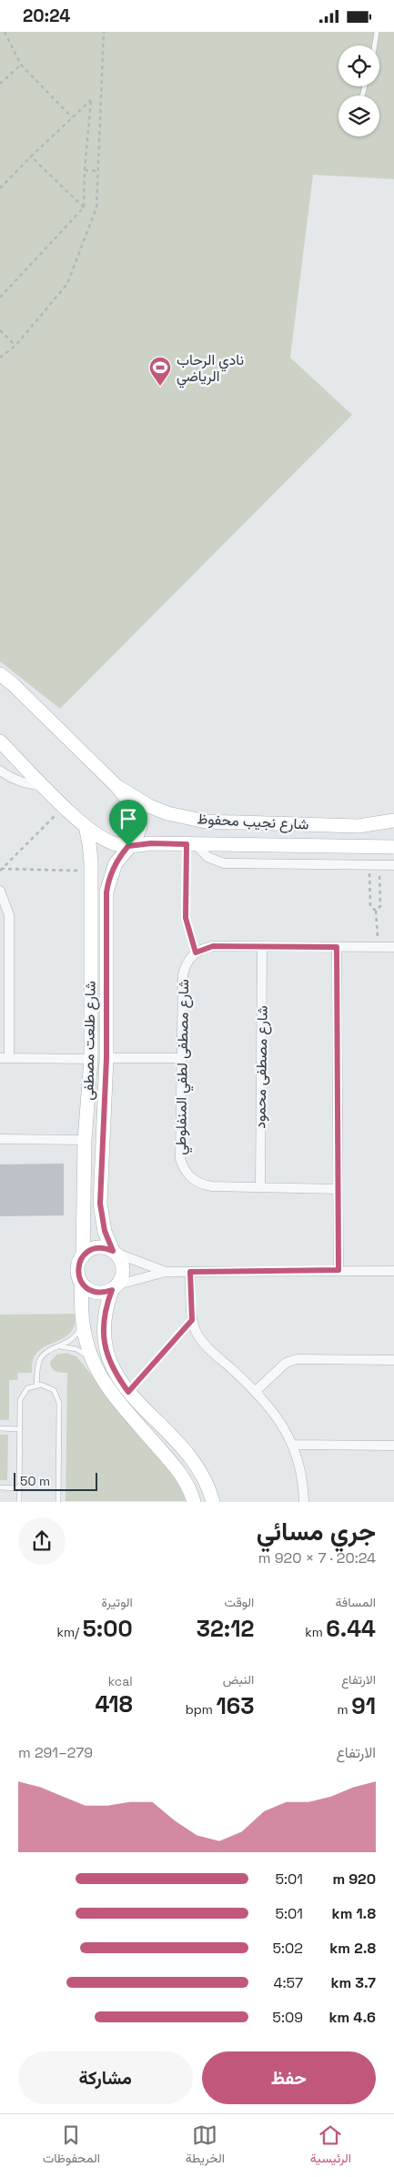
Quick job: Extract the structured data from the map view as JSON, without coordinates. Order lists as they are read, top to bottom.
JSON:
{
  "streets": {
    "street": [
      "شارع نجيب محفوظ",
      "شارع طلعت مصطفى",
      "شارع مصطفى لطفي المنفلوطي",
      "شارع مصطفى محمود"
    ]
  },
  "crossings": [
    ["شارع نجيب محفوظ", "شارع طلعت مصطفى"],
    ["شارع مصطفى لطفي المنفلوطي", "شارع مصطفى محمود"]
  ],
  "places": {
    "sports": ["نادي الرحاب الرياضي"]
  },
  "scale_bar": "50 m",
  "page": {
    "status": "20:24",
    "scale": "50 m",
    "heading": ["جري مسائي", "20:24 · 7 × 920 m"],
    "stats": [
      ["المسافة", "6.44 km"],
      ["الوقت", "32:12"],
      ["الوتيرة", "5:00 /km"],
      ["الارتفاع", "91 m"],
      ["النبض", "163 bpm"],
      ["kcal", "418"]
    ],
    "chart": ["الارتفاع", "279–291 m"],
    "list": [
      {
        "name": "920 m",
        "note": "5:01"
      },
      {
        "name": "1.8 km",
        "note": "5:01"
      },
      {
        "name": "2.8 km",
        "note": "5:02"
      },
      {
        "name": "3.7 km",
        "note": "4:57"
      },
      {
        "name": "4.6 km",
        "note": "5:09"
      }
    ],
    "buttons": ["حفظ", "مشاركة"],
    "tabs": ["الرئيسية", "الخريطة", "المحفوظات"]
  }
}
